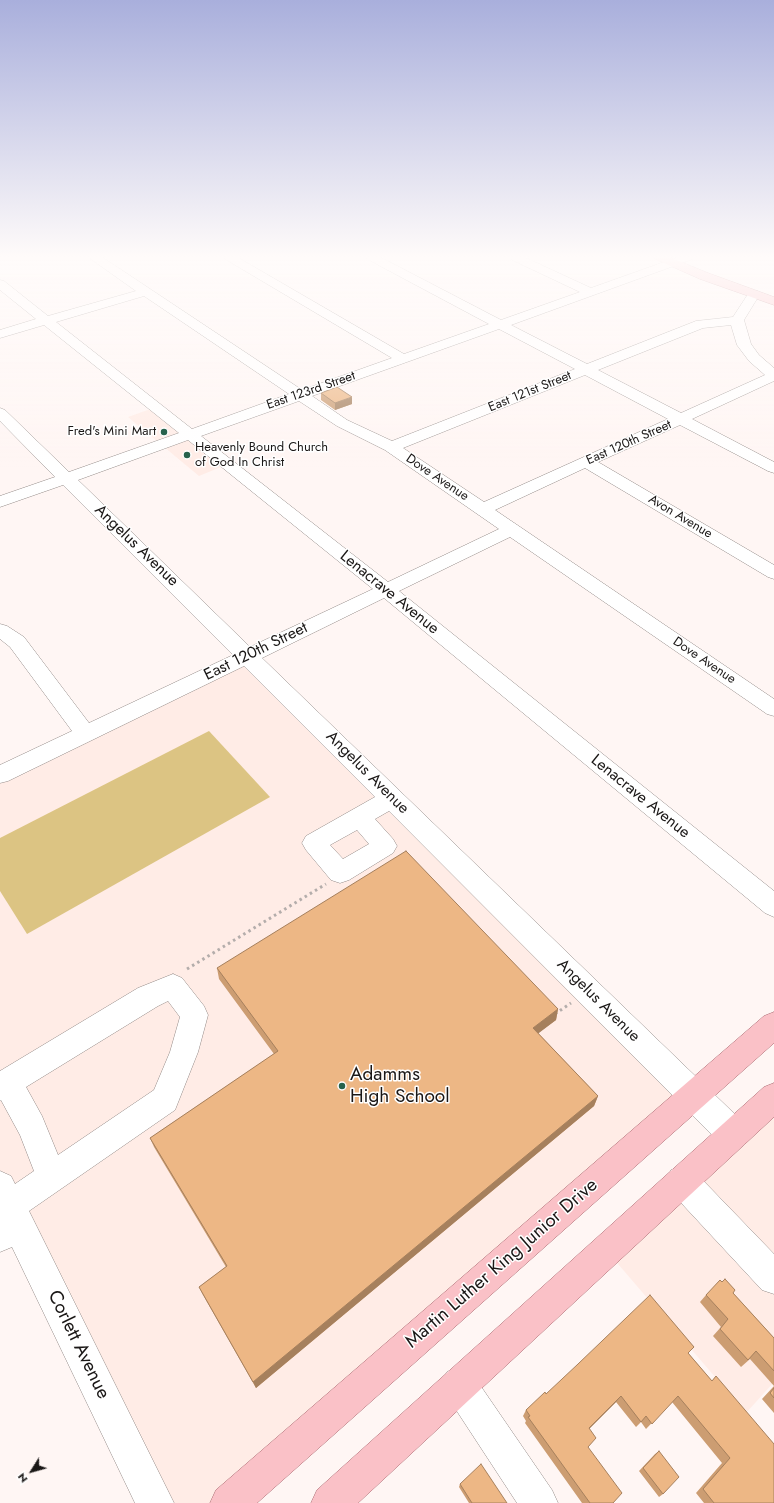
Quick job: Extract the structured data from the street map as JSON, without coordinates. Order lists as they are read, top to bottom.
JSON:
{
  "streets": {
    "main road": ["Martin Luther King Junior Drive"],
    "street": [
      "East 123rd Street",
      "East 121st Street",
      "East 120th Street",
      "Dove Avenue",
      "Avon Avenue",
      "Angelus Avenue",
      "Lenacrave Avenue",
      "Corlett Avenue"
    ]
  },
  "crossings": [
    ["East 123rd Street", "Dove Avenue"],
    ["East 123rd Street", "Angelus Avenue"],
    ["East 123rd Street", "Lenacrave Avenue"],
    ["East 121st Street", "Dove Avenue"],
    ["East 120th Street", "Dove Avenue"],
    ["East 120th Street", "Avon Avenue"],
    ["East 120th Street", "Angelus Avenue"],
    ["East 120th Street", "Lenacrave Avenue"],
    ["Angelus Avenue", "Martin Luther King Junior Drive"]
  ],
  "places": ["Fred's Mini Mart", "Heavenly Bound Church of God In Christ", "Adamms High School"],
  "north": "bottom left"
}
